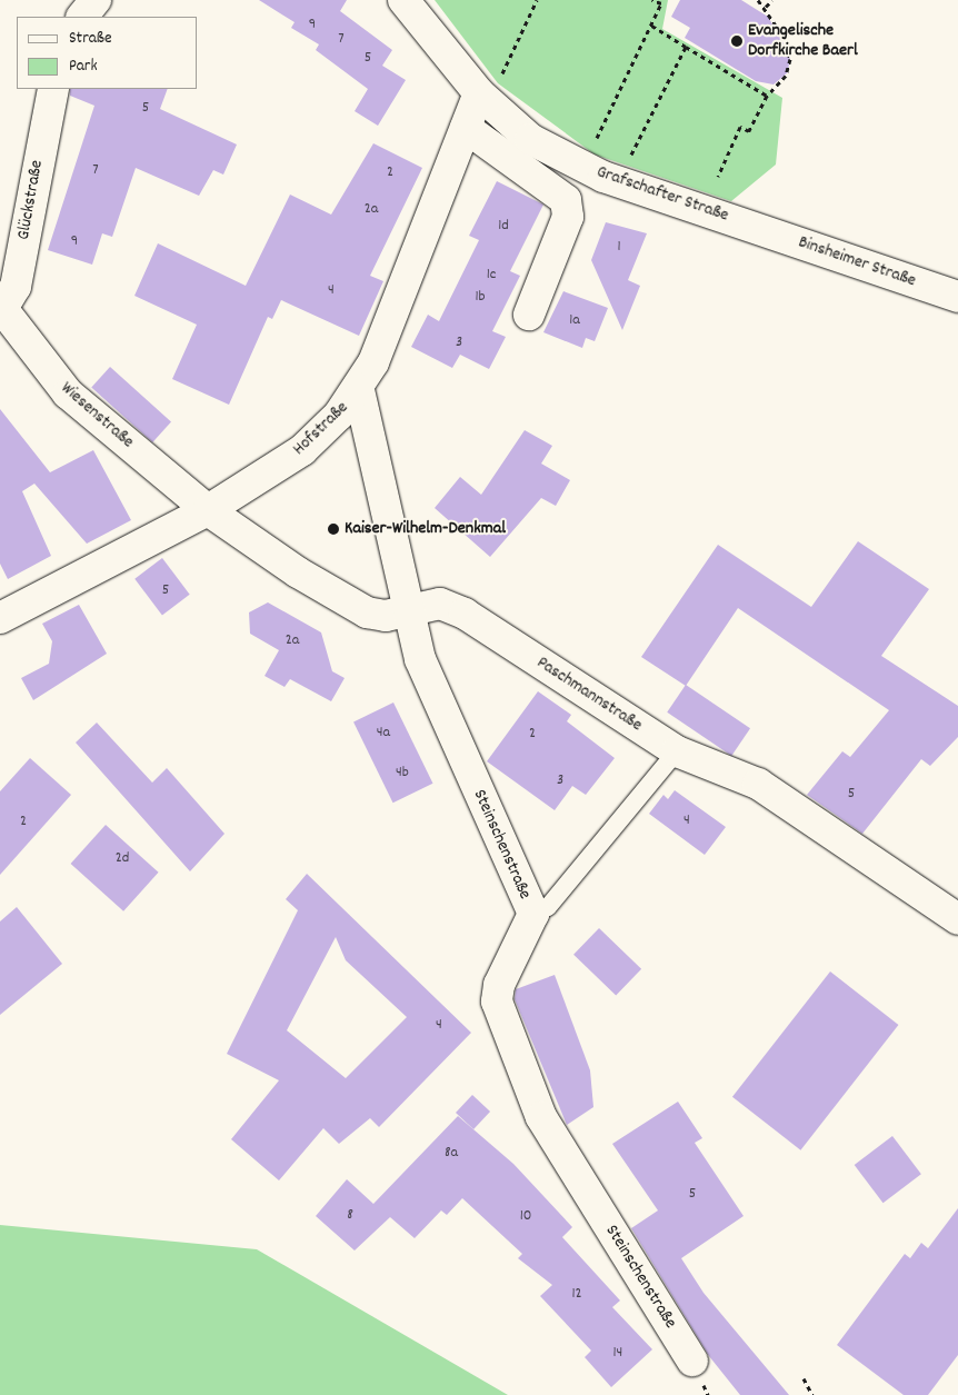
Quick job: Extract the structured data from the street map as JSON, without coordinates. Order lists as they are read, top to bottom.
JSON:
{
  "streets": {
    "street": [
      "Grafschafter Straße",
      "Glückstraße",
      "Binsheimer Straße",
      "Wiesenstraße",
      "Hofstraße",
      "Paschmannstraße",
      "Steinschenstraße"
    ]
  },
  "crossings": [
    ["Grafschafter Straße", "Binsheimer Straße"],
    ["Grafschafter Straße", "Hofstraße"],
    ["Glückstraße", "Wiesenstraße"],
    ["Wiesenstraße", "Hofstraße"],
    ["Paschmannstraße", "Steinschenstraße"]
  ],
  "places": ["Evangelische Dorfkirche Baerl", "Kaiser-Wilhelm-Denkmal"],
  "house_numbers": [
    "9",
    "7",
    "5",
    "5",
    "7",
    "2",
    "2a",
    "1d",
    "9",
    "1",
    "1c",
    "4",
    "1b",
    "1a",
    "3",
    "5",
    "2a",
    "4a",
    "2",
    "4b",
    "3",
    "5",
    "4",
    "2",
    "2d",
    "4",
    "8a",
    "5",
    "8",
    "10",
    "12",
    "14"
  ],
  "legend": ["Straße", "Park"]
}
